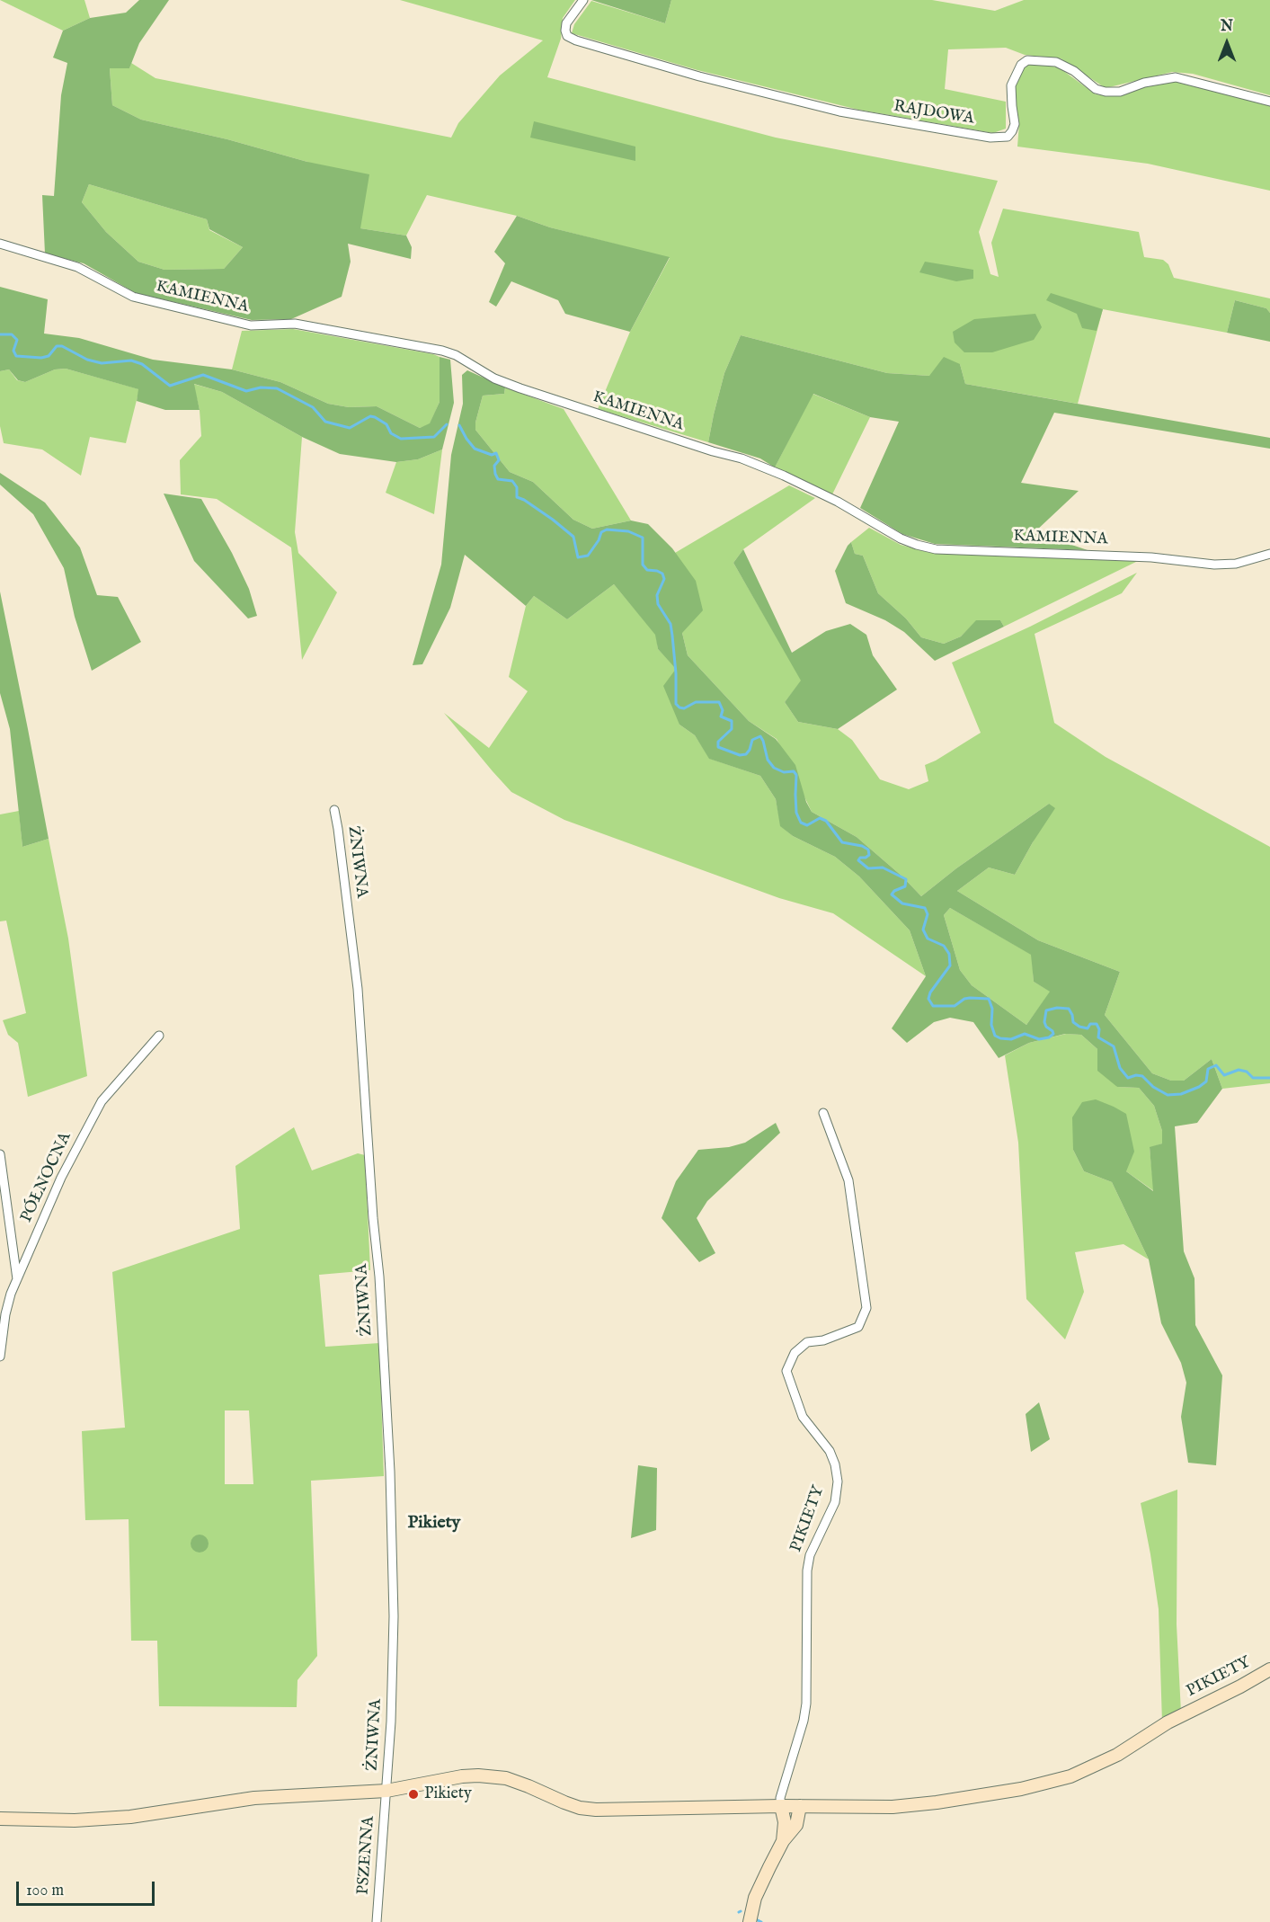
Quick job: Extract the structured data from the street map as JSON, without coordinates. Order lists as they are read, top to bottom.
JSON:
{
  "streets": {
    "street": [
      "RAJDOWA",
      "KAMIENNA",
      "ŻNIWNA",
      "PÓŁNOCNA",
      "PIKIETY",
      "PSZENNA"
    ]
  },
  "crossings": [
    ["ŻNIWNA", "PIKIETY"],
    ["ŻNIWNA", "PSZENNA"],
    ["PIKIETY", "PSZENNA"]
  ],
  "districts": ["Pikiety"],
  "places": ["Pikiety"],
  "scale_bar": "100 m",
  "north": "top"
}
